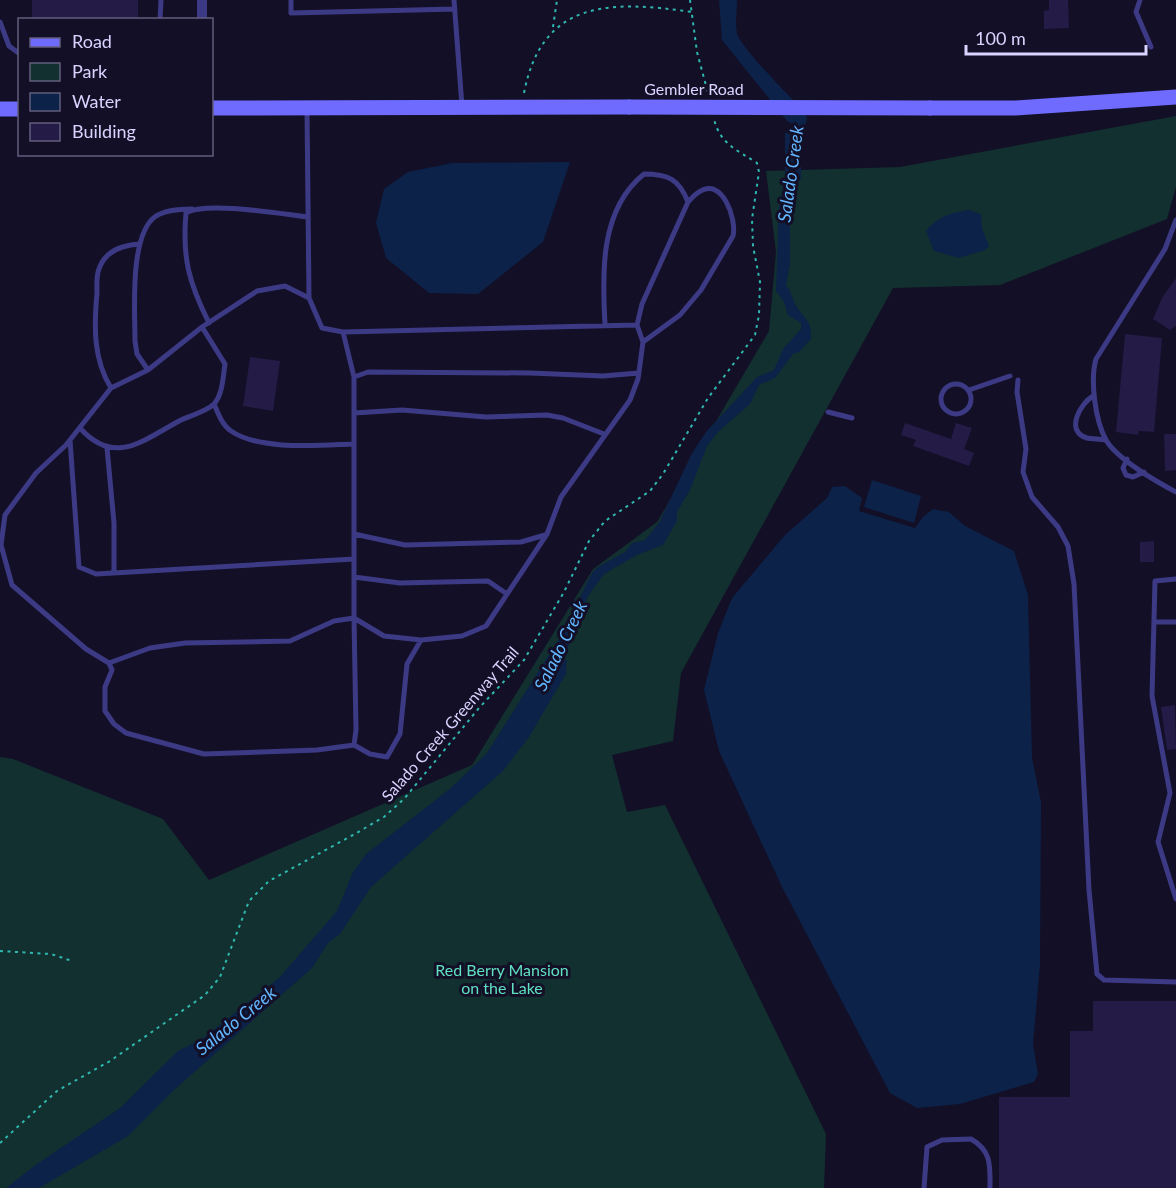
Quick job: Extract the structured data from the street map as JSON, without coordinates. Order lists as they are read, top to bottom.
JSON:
{
  "streets": {
    "main road": ["Gembler Road"],
    "path": ["Salado Creek Greenway Trail"]
  },
  "water": ["Salado Creek"],
  "parks": ["Red Berry Mansion on the Lake"],
  "legend": [
    "Road",
    "Park",
    "Water",
    "Building"
  ],
  "scale_bar": "100 m"
}
